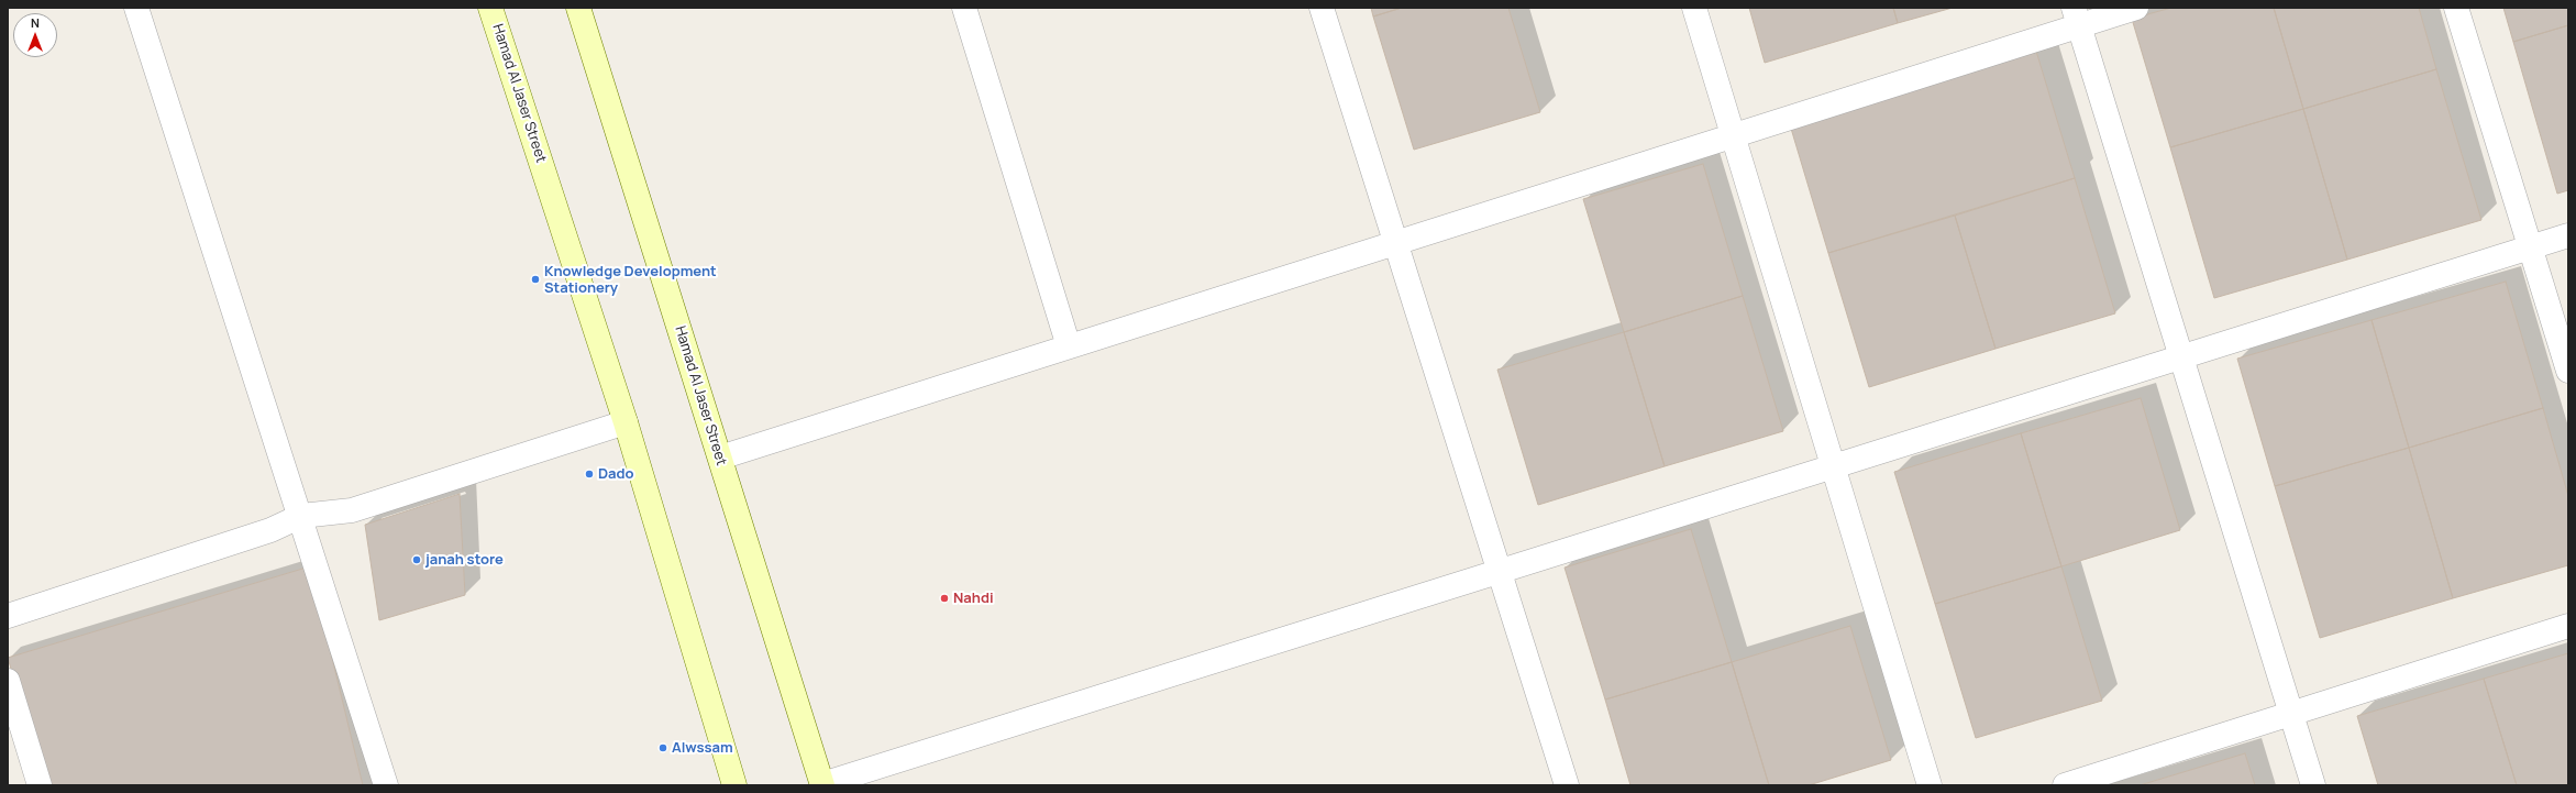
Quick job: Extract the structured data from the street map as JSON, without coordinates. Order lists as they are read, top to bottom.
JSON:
{
  "streets": {
    "street": ["Hamad Al Jaser Street"]
  },
  "places": [
    "Knowledge Development Stationery",
    "Dado",
    "janah store",
    "Nahdi",
    "Alwssam"
  ],
  "north": "top"
}
